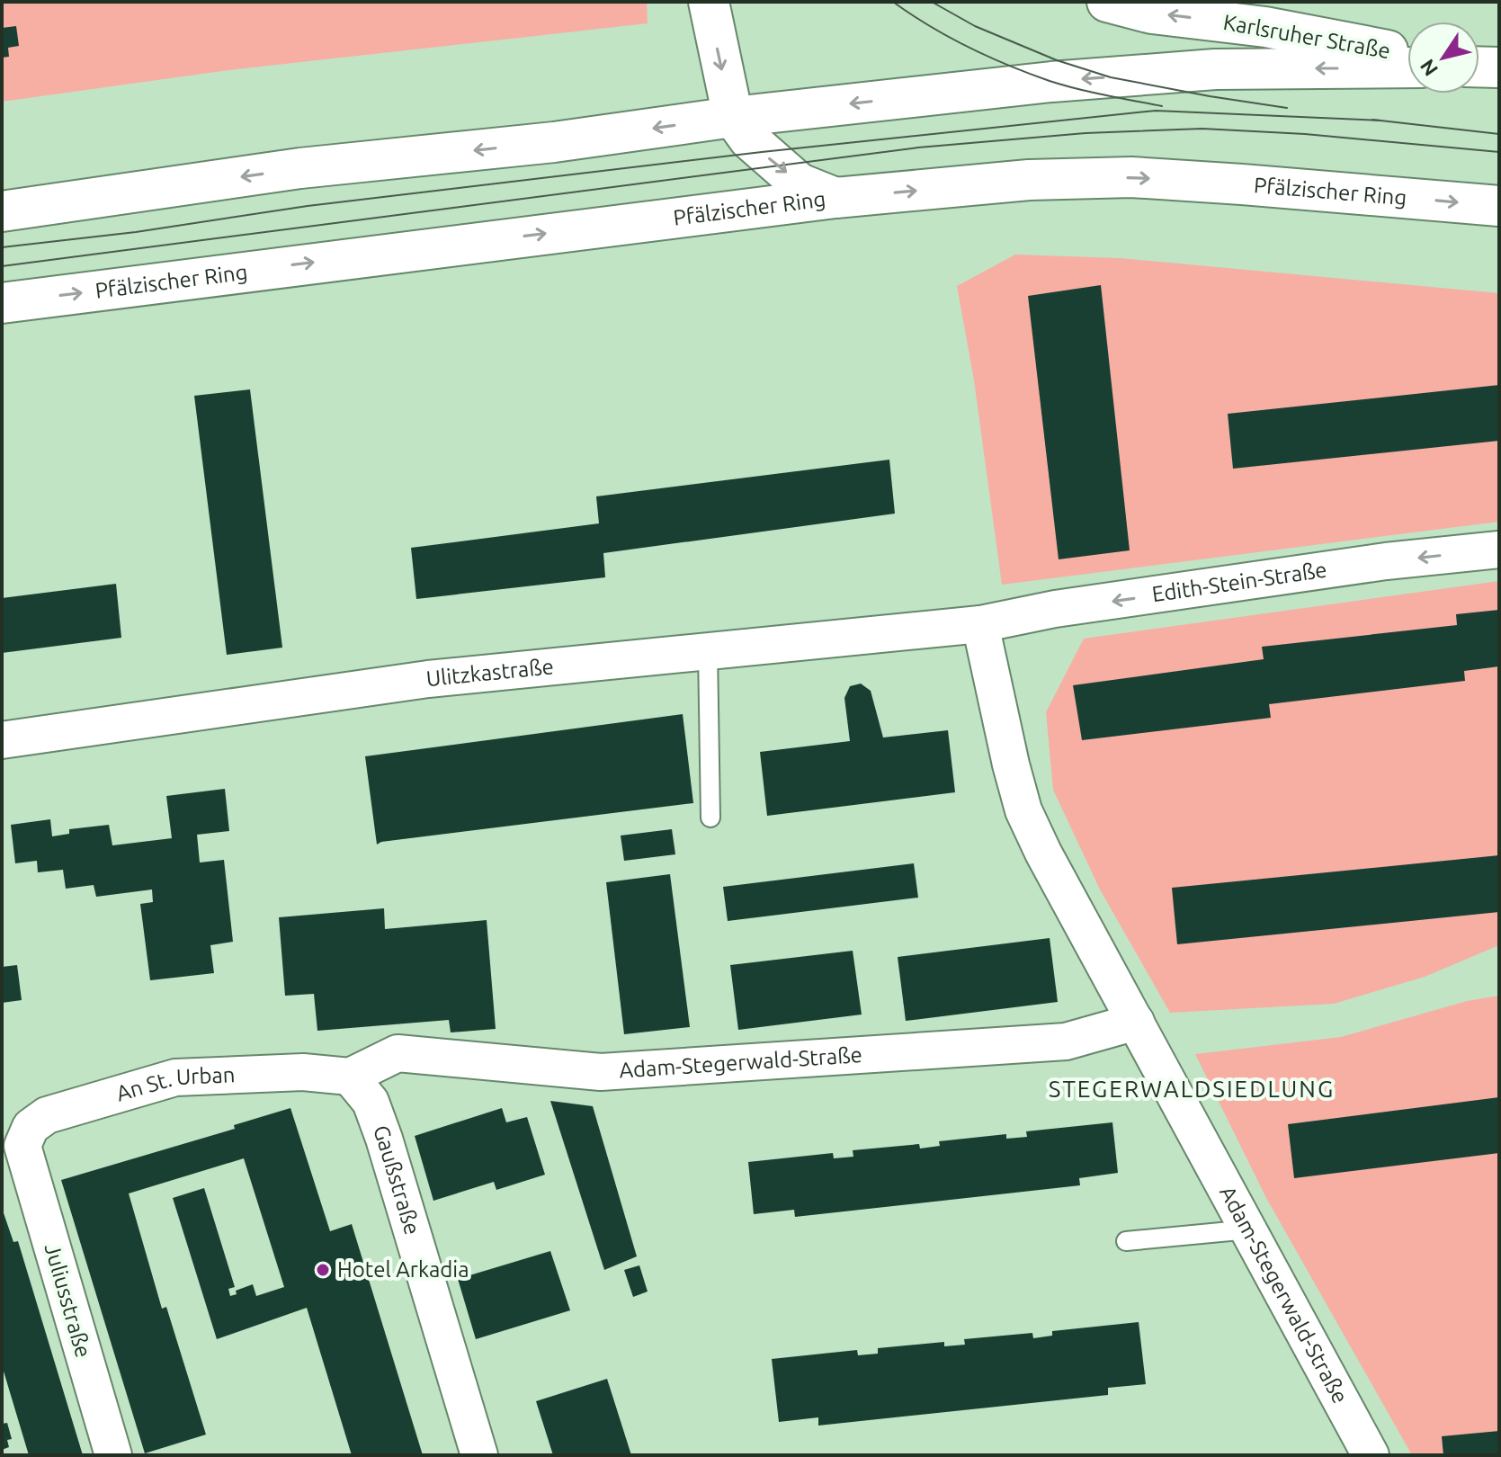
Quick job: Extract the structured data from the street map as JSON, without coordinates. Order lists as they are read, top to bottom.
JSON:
{
  "streets": {
    "main road": ["Karlsruher Straße", "Pfälzischer Ring"],
    "street": [
      "Edith-Stein-Straße",
      "Ulitzkastraße",
      "Adam-Stegerwald-Straße",
      "An St. Urban",
      "Gaußstraße",
      "Juliusstraße"
    ]
  },
  "crossings": [
    ["Edith-Stein-Straße", "Ulitzkastraße"],
    ["Edith-Stein-Straße", "Adam-Stegerwald-Straße"],
    ["Ulitzkastraße", "Adam-Stegerwald-Straße"],
    ["Adam-Stegerwald-Straße", "An St. Urban"],
    ["Adam-Stegerwald-Straße", "Gaußstraße"],
    ["An St. Urban", "Gaußstraße"],
    ["An St. Urban", "Juliusstraße"]
  ],
  "one_way": ["Edith-Stein-Straße"],
  "districts": ["STEGERWALDSIEDLUNG"],
  "places": ["Hotel Arkadia"],
  "north": "bottom left"
}
